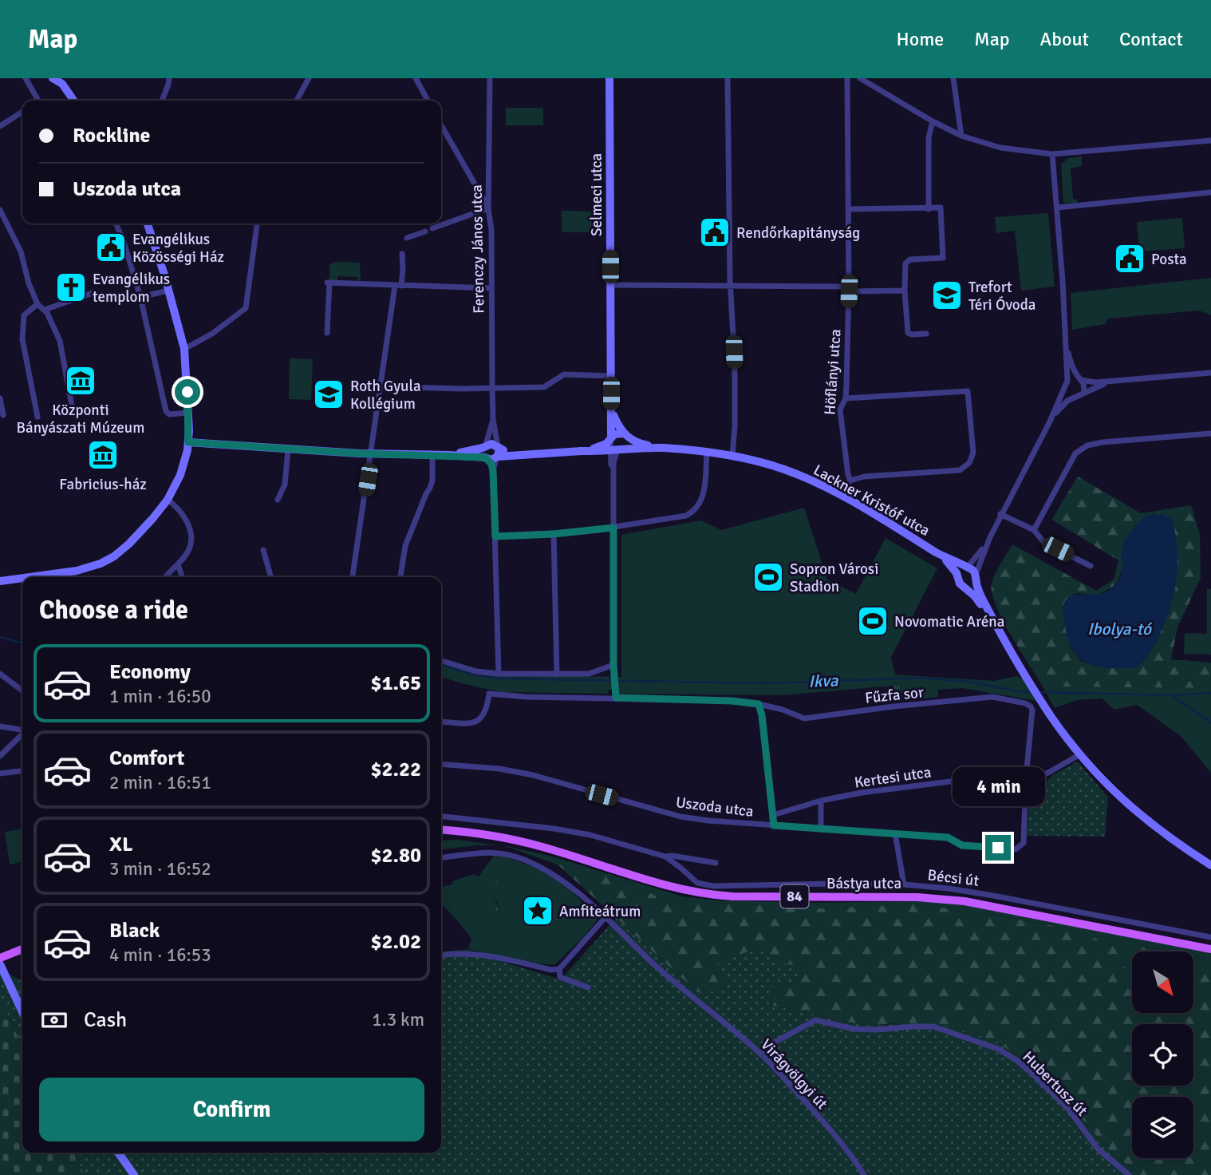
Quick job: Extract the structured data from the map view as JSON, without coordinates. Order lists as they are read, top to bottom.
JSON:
{
  "streets": {
    "main road": ["Bástya utca", "84"],
    "street": [
      "Selmeci utca",
      "Ferenczy János utca",
      "Höflányi utca",
      "Lackner Kristóf utca",
      "Fűzfa sor",
      "Kertesi utca",
      "Uszoda utca",
      "Bécsi út",
      "Virágvölgyi út",
      "Hubertusz út"
    ]
  },
  "crossings": [
    ["Selmeci utca", "Lackner Kristóf utca"],
    ["Selmeci utca", "Fűzfa sor"],
    ["Ferenczy János utca", "Lackner Kristóf utca"],
    ["Lackner Kristóf utca", "Kertesi utca"],
    ["Fűzfa sor", "Kertesi utca"],
    ["Fűzfa sor", "Uszoda utca"],
    ["Kertesi utca", "Uszoda utca"],
    ["Virágvölgyi út", "Hubertusz út"]
  ],
  "water": ["Ibolya-tó", "Ikva"],
  "places": {
    "public building": ["Rendőrkapitányság", "Evangélikus Közösségi Ház", "Posta"],
    "church": ["Evangélikus templom"],
    "school or university": ["Trefort Téri Óvoda", "Roth Gyula Kollégium"],
    "museum": ["Központi Bányászati Múzeum", "Fabricius-ház"],
    "sports": ["Sopron Városi Stadion", "Novomatic Aréna"],
    "place": ["Amfiteátrum"]
  },
  "north": "bottom right",
  "page": {
    "header": "Map",
    "nav": [
      "Home",
      "Map",
      "About",
      "Contact"
    ],
    "banner": ["Rockline", "Uszoda utca"],
    "heading": "Choose a ride",
    "list": [
      {
        "name": "Economy",
        "note": "1 min · 16:50",
        "value": "$1.65"
      },
      {
        "name": "Comfort",
        "note": "2 min · 16:51",
        "value": "$2.22"
      },
      {
        "name": "XL",
        "note": "3 min · 16:52",
        "value": "$2.80"
      },
      {
        "name": "Black",
        "note": "4 min · 16:53",
        "value": "$2.02"
      }
    ],
    "bubble": "4 min",
    "pay": ["Cash", "1.3 km"],
    "buttons": "Confirm"
  }
}
